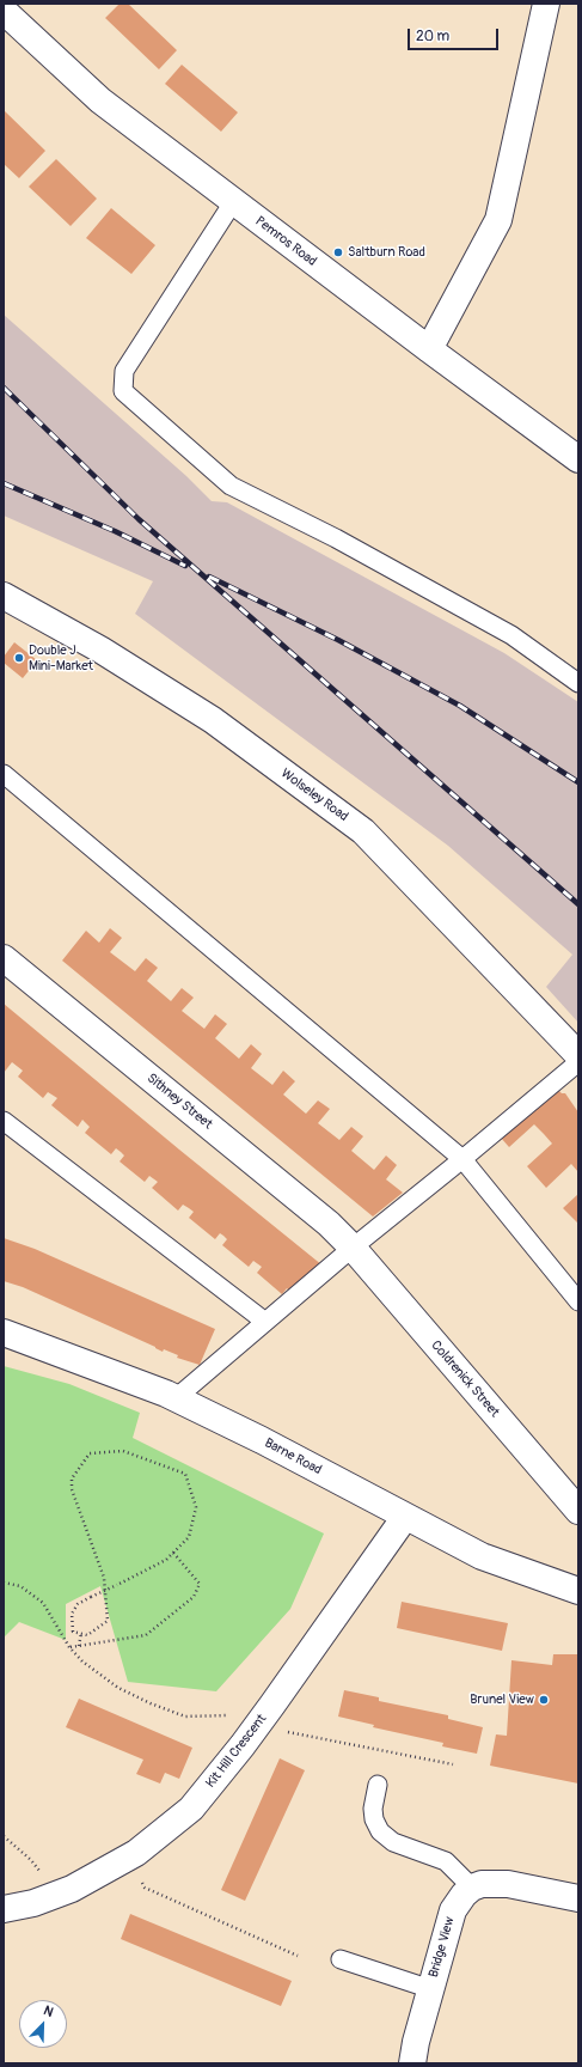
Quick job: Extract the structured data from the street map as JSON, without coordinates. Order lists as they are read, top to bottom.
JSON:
{
  "streets": {
    "street": [
      "Pemros Road",
      "Wolseley Road",
      "Sithney Street",
      "Coldrenick Street",
      "Barne Road",
      "Kit Hill Crescent",
      "Bridge View"
    ]
  },
  "crossings": [
    ["Sithney Street", "Coldrenick Street"],
    ["Barne Road", "Kit Hill Crescent"]
  ],
  "places": ["Saltburn Road", "Double J Mini-Market", "Brunel View"],
  "scale_bar": "20 m",
  "north": "top right"
}
